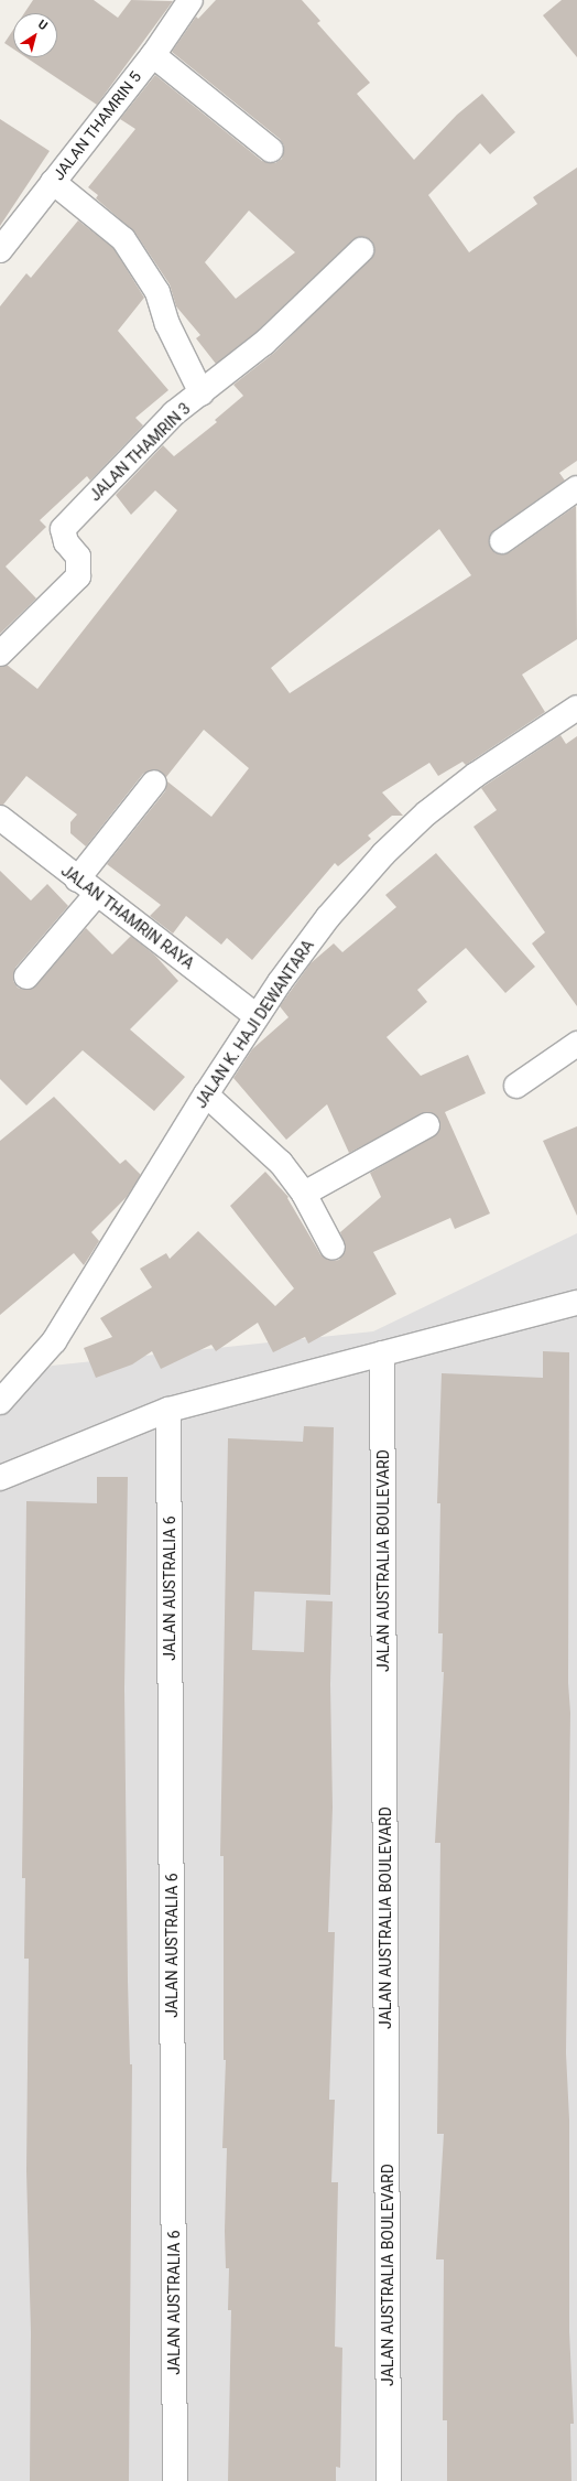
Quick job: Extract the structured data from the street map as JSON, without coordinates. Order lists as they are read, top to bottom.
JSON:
{
  "streets": {
    "street": [
      "JALAN THAMRIN 5",
      "JALAN THAMRIN 3",
      "JALAN THAMRIN RAYA",
      "JALAN K. HAJI DEWANTARA",
      "JALAN AUSTRALIA BOULEVARD",
      "JALAN AUSTRALIA 6"
    ]
  },
  "crossings": [
    ["JALAN THAMRIN RAYA", "JALAN K. HAJI DEWANTARA"]
  ],
  "north": "top right"
}
